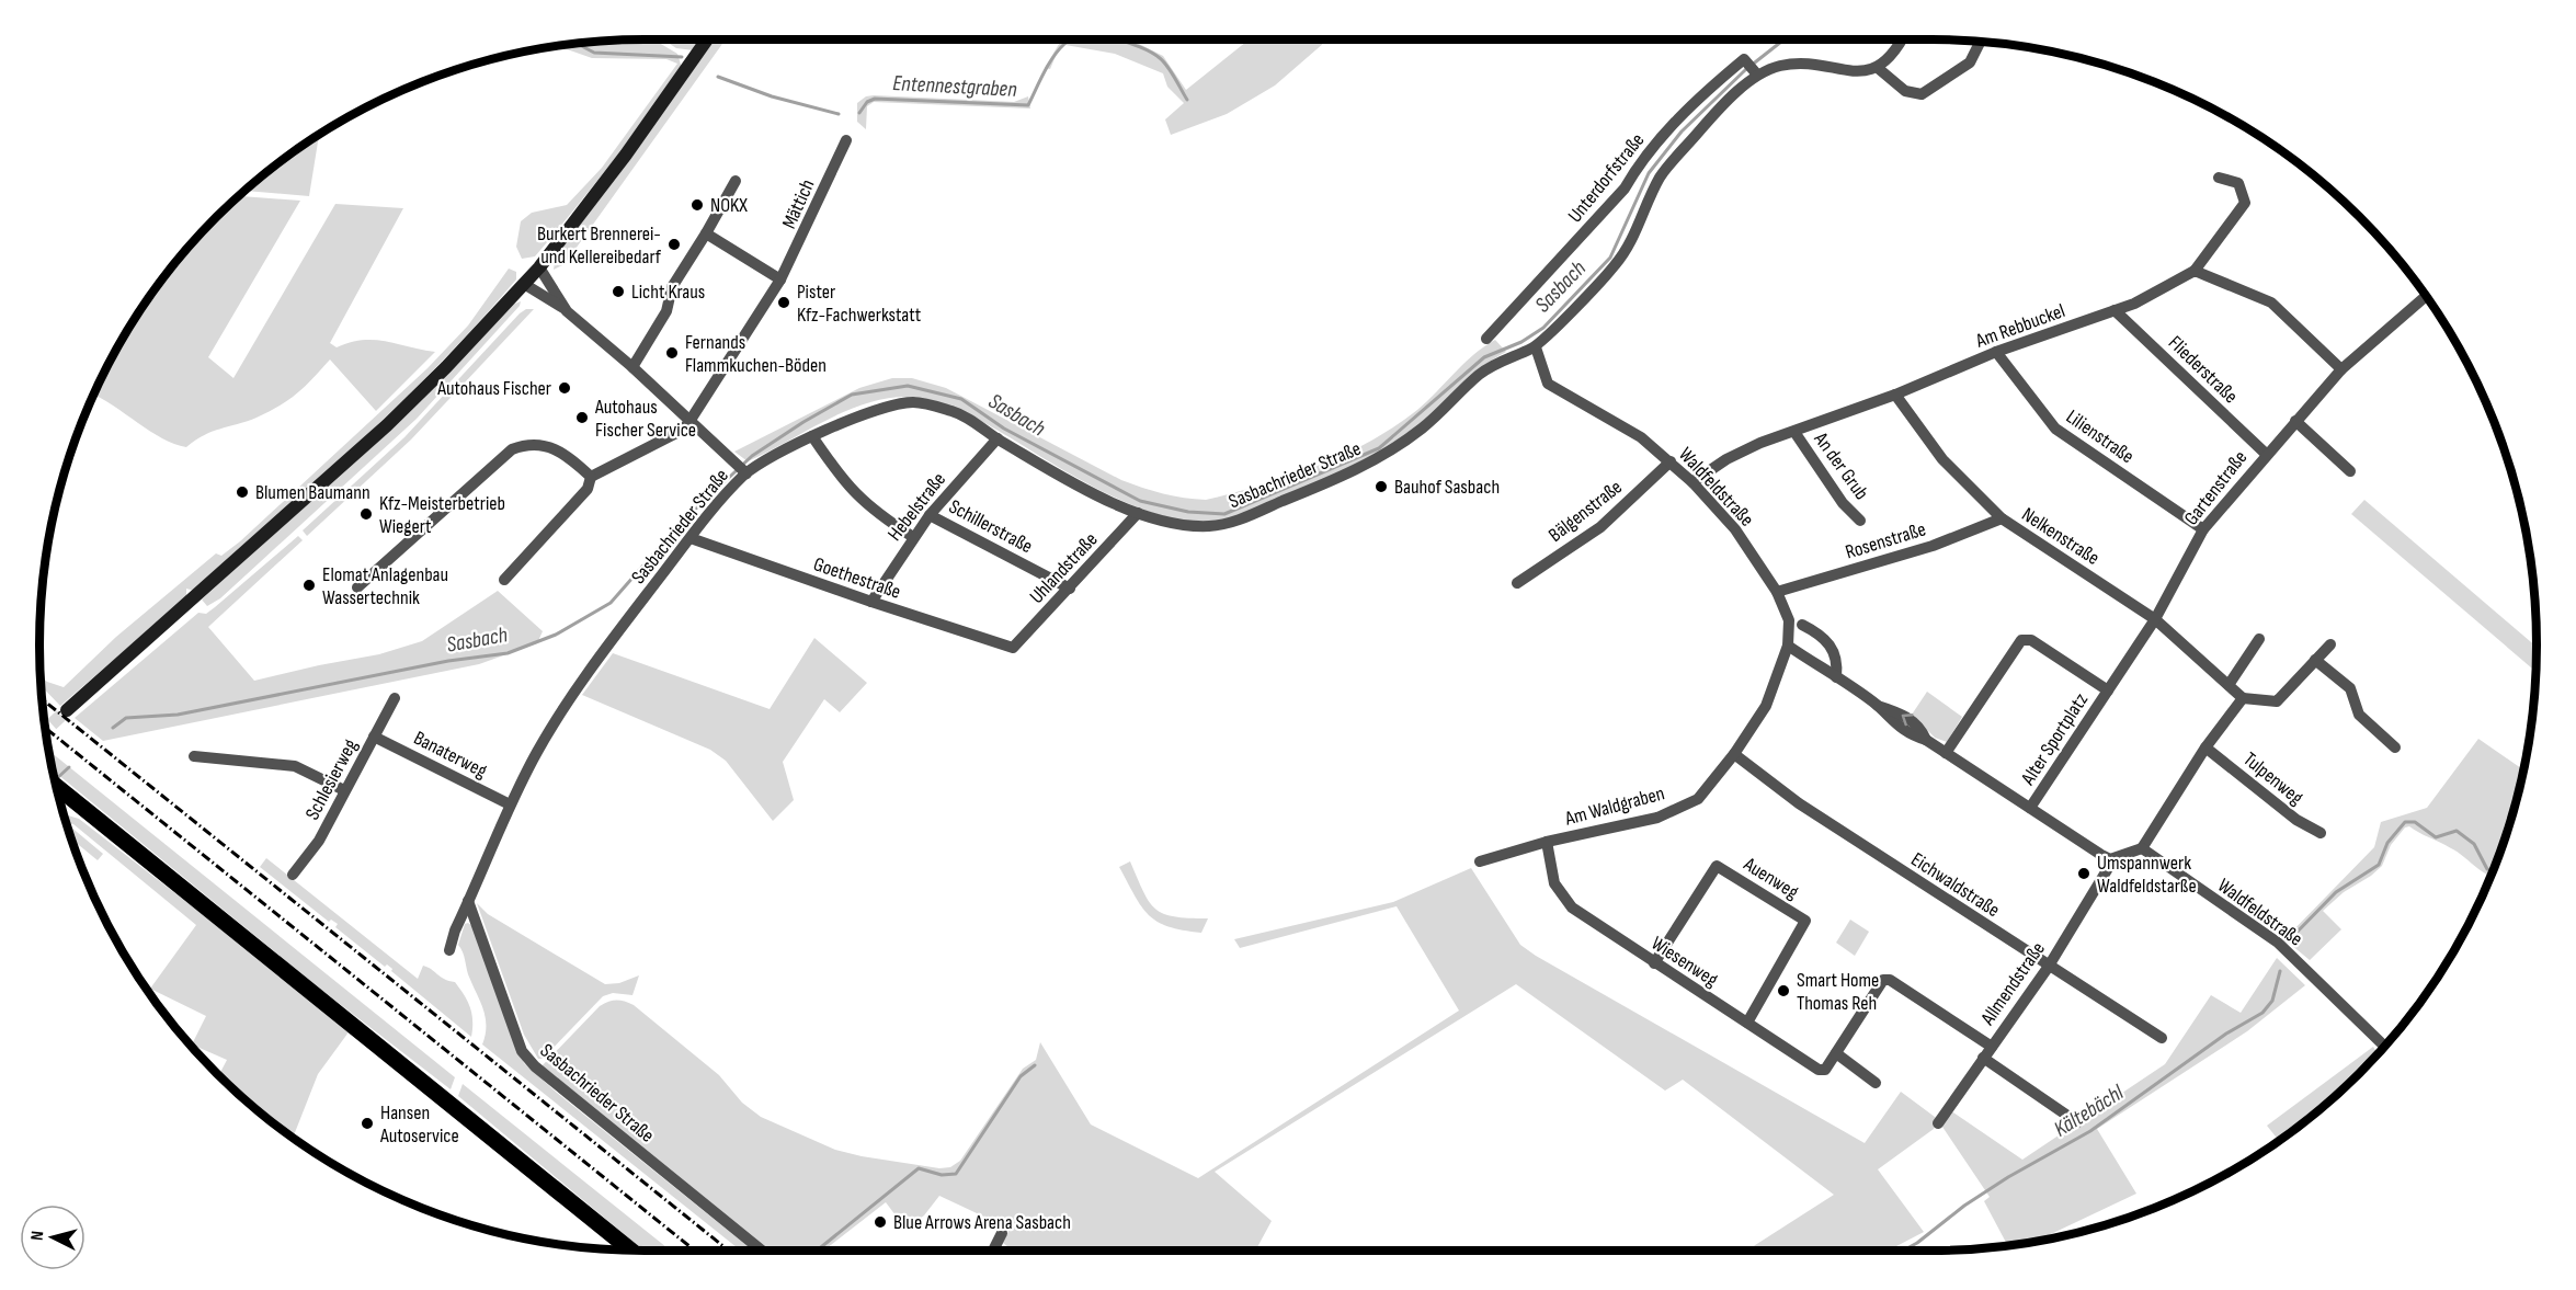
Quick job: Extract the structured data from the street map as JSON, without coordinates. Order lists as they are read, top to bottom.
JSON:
{
  "streets": {
    "street": [
      "Unterdorfstraße",
      "Mättich",
      "Am Rebbuckel",
      "Fliederstraße",
      "Lilienstraße",
      "An der Grub",
      "Sasbachrieder Straße",
      "Waldfeldstraße",
      "Gartenstraße",
      "Hebelstraße",
      "Bälgenstraße",
      "Schillerstraße",
      "Nelkenstraße",
      "Rosenstraße",
      "Uhlandstraße",
      "Goethestraße",
      "Alter Sportplatz",
      "Banaterweg",
      "Tulpenweg",
      "Schlesierweg",
      "Am Waldgraben",
      "Auenweg",
      "Eichwaldstraße",
      "Wiesenweg",
      "Allmendstraße"
    ]
  },
  "crossings": [
    ["Unterdorfstraße", "Sasbachrieder Straße"],
    ["Am Rebbuckel", "Fliederstraße"],
    ["Am Rebbuckel", "Lilienstraße"],
    ["Am Rebbuckel", "An der Grub"],
    ["Am Rebbuckel", "Waldfeldstraße"],
    ["Am Rebbuckel", "Nelkenstraße"],
    ["Fliederstraße", "Gartenstraße"],
    ["Lilienstraße", "Gartenstraße"],
    ["Sasbachrieder Straße", "Waldfeldstraße"],
    ["Sasbachrieder Straße", "Hebelstraße"],
    ["Sasbachrieder Straße", "Uhlandstraße"],
    ["Sasbachrieder Straße", "Goethestraße"],
    ["Sasbachrieder Straße", "Banaterweg"],
    ["Waldfeldstraße", "Bälgenstraße"],
    ["Waldfeldstraße", "Rosenstraße"],
    ["Waldfeldstraße", "Am Waldgraben"],
    ["Gartenstraße", "Nelkenstraße"],
    ["Gartenstraße", "Alter Sportplatz"],
    ["Hebelstraße", "Schillerstraße"],
    ["Hebelstraße", "Goethestraße"],
    ["Schillerstraße", "Uhlandstraße"],
    ["Nelkenstraße", "Rosenstraße"],
    ["Nelkenstraße", "Alter Sportplatz"],
    ["Uhlandstraße", "Goethestraße"],
    ["Banaterweg", "Schlesierweg"],
    ["Am Waldgraben", "Eichwaldstraße"],
    ["Am Waldgraben", "Wiesenweg"],
    ["Auenweg", "Wiesenweg"],
    ["Eichwaldstraße", "Allmendstraße"],
    ["Wiesenweg", "Allmendstraße"]
  ],
  "water": ["Entennestgraben", "Sasbach", "Kältebächl"],
  "places": [
    "NOKX",
    "Burkert Brennerei- und Kellereibedarf",
    "Licht Kraus",
    "Pister Kfz-Fachwerkstatt",
    "Fernands Flammkuchen-Böden",
    "Autohaus Fischer",
    "Autohaus Fischer Service",
    "Bauhof Sasbach",
    "Blumen Baumann",
    "Kfz-Meisterbetrieb Wiegert",
    "Elomat Anlagenbau Wassertechnik",
    "Umspannwerk Waldfeldstarße",
    "Smart Home Thomas Reh",
    "Hansen Autoservice",
    "Blue Arrows Arena Sasbach"
  ],
  "north": "left"
}
